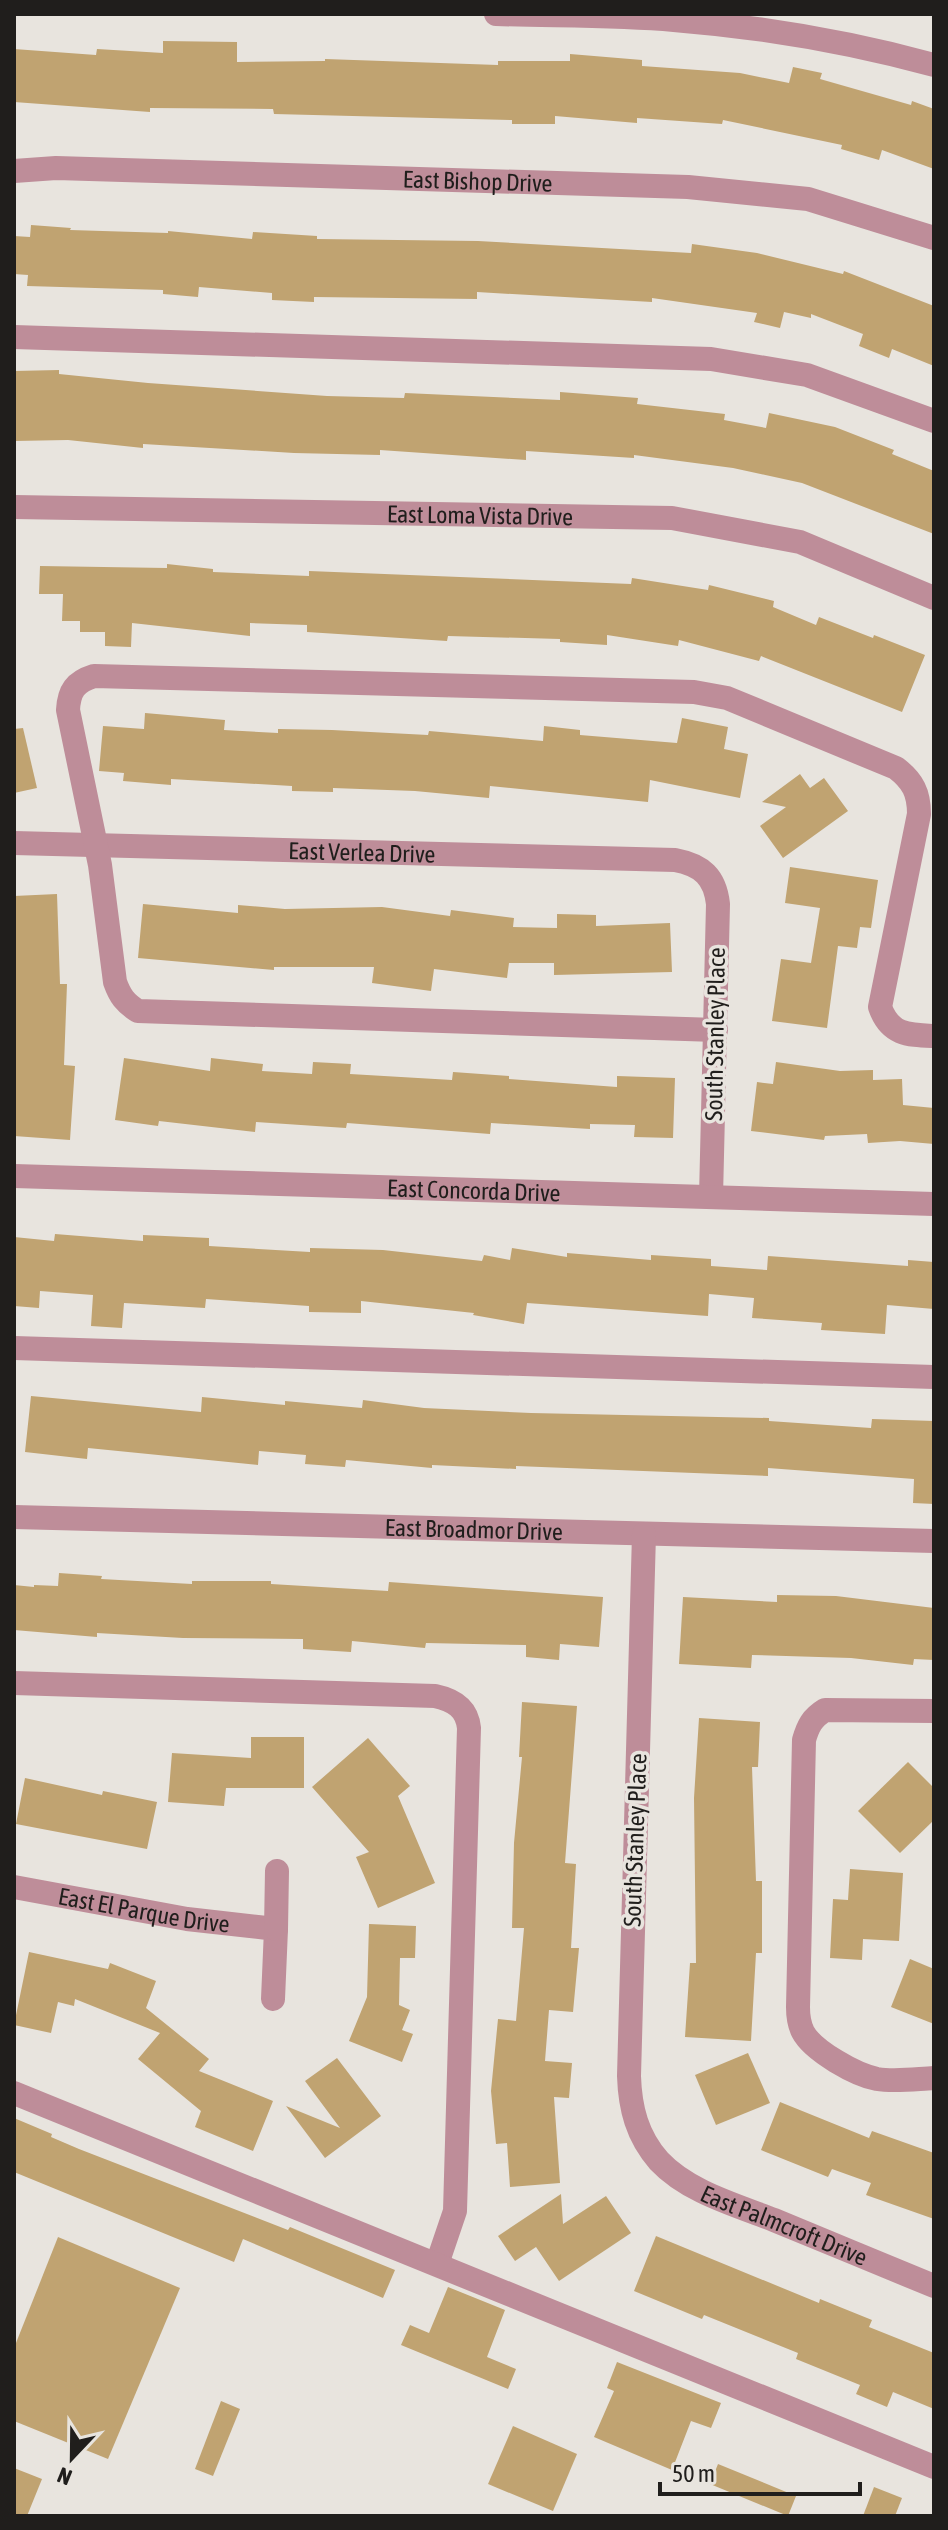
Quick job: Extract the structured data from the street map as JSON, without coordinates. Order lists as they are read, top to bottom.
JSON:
{
  "streets": {
    "street": [
      "East Bishop Drive",
      "East Loma Vista Drive",
      "East Verlea Drive",
      "South Stanley Place",
      "East Concorda Drive",
      "East Broadmor Drive",
      "East El Parque Drive",
      "East Palmcroft Drive"
    ]
  },
  "crossings": [
    ["East Verlea Drive", "South Stanley Place"],
    ["South Stanley Place", "East Concorda Drive"],
    ["South Stanley Place", "East Broadmor Drive"],
    ["South Stanley Place", "East Palmcroft Drive"]
  ],
  "scale_bar": "50 m",
  "north": "bottom"
}
